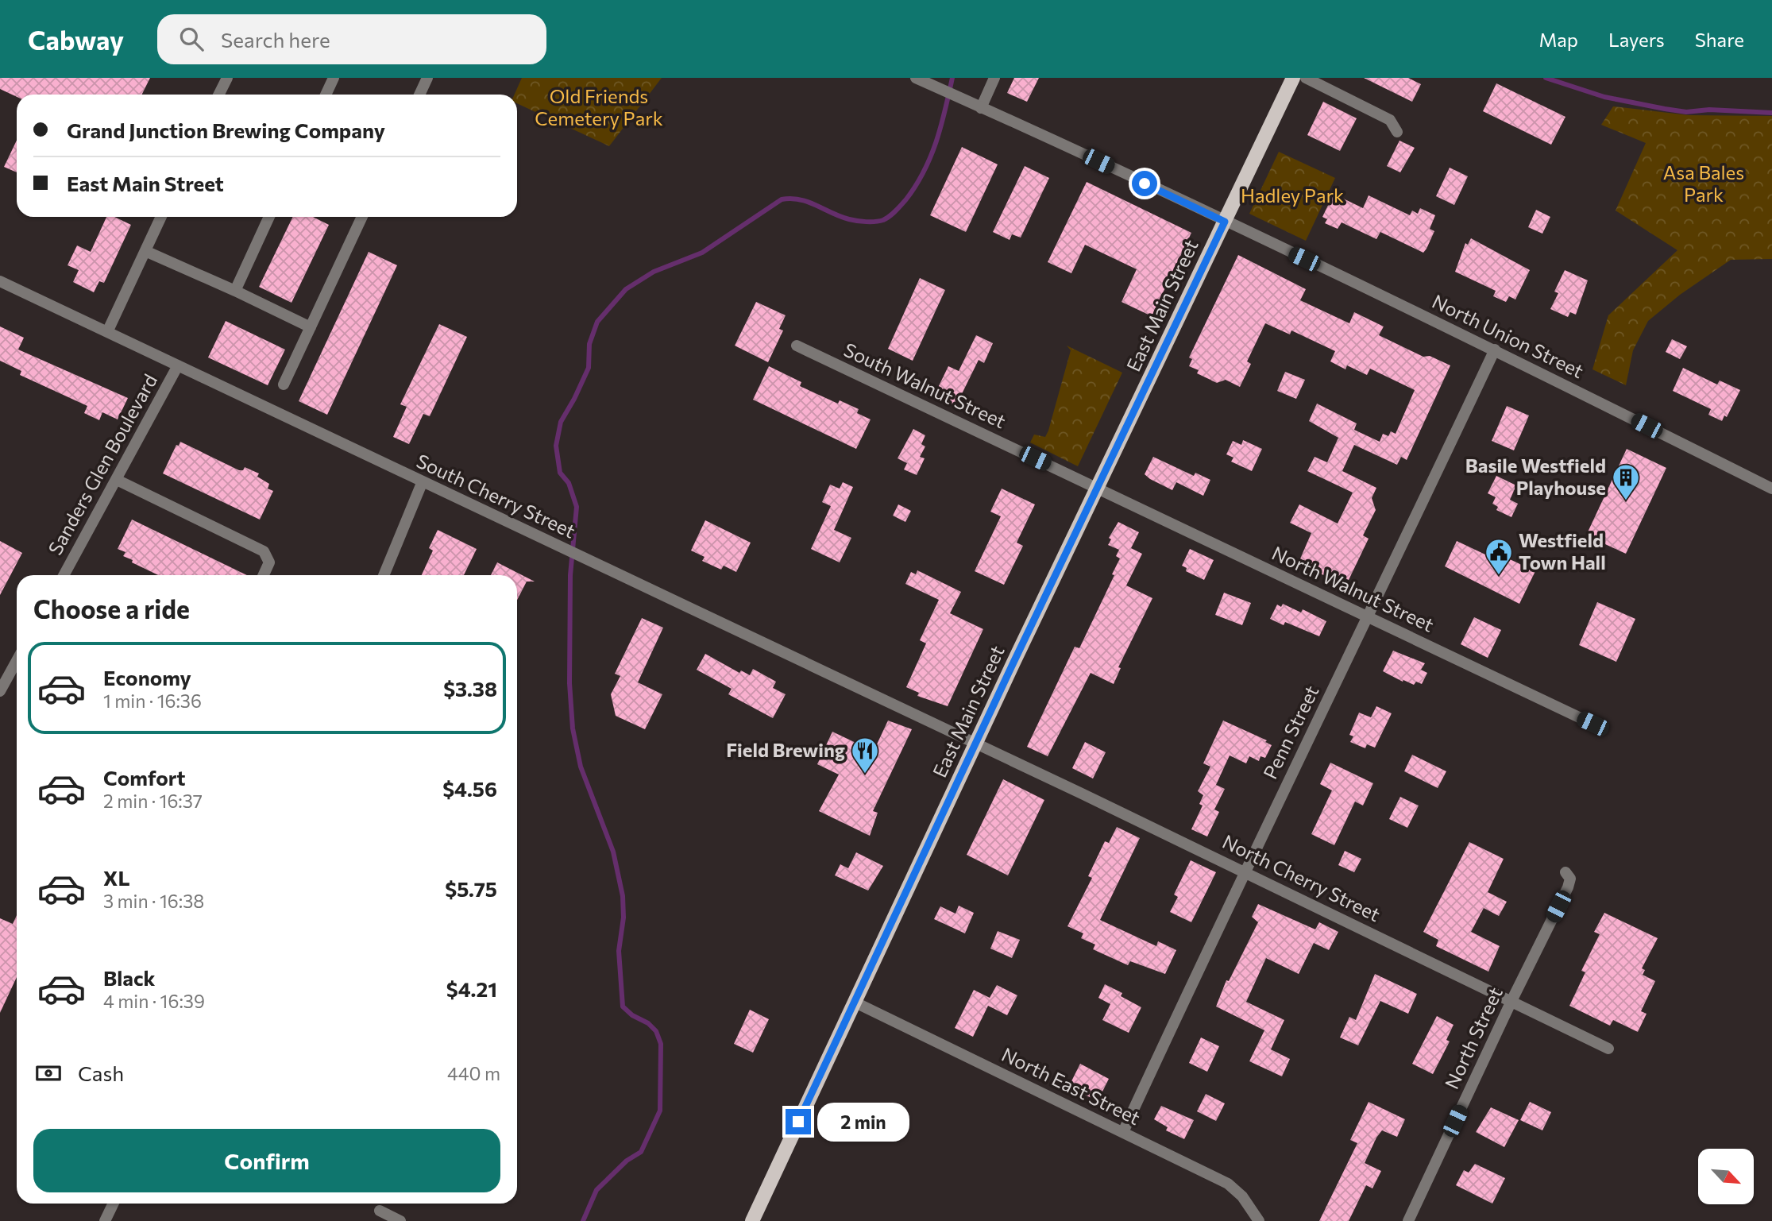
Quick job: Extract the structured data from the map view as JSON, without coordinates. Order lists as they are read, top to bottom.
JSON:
{
  "streets": {
    "main road": ["East Main Street"],
    "street": [
      "North Union Street",
      "South Walnut Street",
      "Sanders Glen Boulevard",
      "South Cherry Street",
      "North Walnut Street",
      "Penn Street",
      "North Cherry Street",
      "North Street",
      "North East Street"
    ]
  },
  "crossings": [
    ["East Main Street", "North Union Street"],
    ["East Main Street", "South Walnut Street"],
    ["East Main Street", "South Cherry Street"],
    ["East Main Street", "North Walnut Street"],
    ["East Main Street", "North Cherry Street"],
    ["East Main Street", "North East Street"],
    ["North Union Street", "Penn Street"],
    ["South Walnut Street", "North Walnut Street"],
    ["Sanders Glen Boulevard", "South Cherry Street"],
    ["South Cherry Street", "North Cherry Street"],
    ["North Walnut Street", "Penn Street"],
    ["Penn Street", "North Cherry Street"],
    ["Penn Street", "North East Street"],
    ["North Cherry Street", "North Street"]
  ],
  "parks": ["Old Friends Cemetery Park", "Asa Bales Park", "Hadley Park"],
  "places": {
    "building": ["Basile Westfield Playhouse"],
    "public building": ["Westfield Town Hall"],
    "restaurant": ["Field Brewing"]
  },
  "north": "bottom right",
  "page": {
    "header": "Cabway",
    "search": "Search here",
    "nav": ["Map", "Layers", "Share"],
    "banner": ["Grand Junction Brewing Company", "East Main Street"],
    "heading": "Choose a ride",
    "list": [
      {
        "name": "Economy",
        "note": "1 min · 16:36",
        "value": "$3.38"
      },
      {
        "name": "Comfort",
        "note": "2 min · 16:37",
        "value": "$4.56"
      },
      {
        "name": "XL",
        "note": "3 min · 16:38",
        "value": "$5.75"
      },
      {
        "name": "Black",
        "note": "4 min · 16:39",
        "value": "$4.21"
      }
    ],
    "pay": ["Cash", "440 m"],
    "bubble": "2 min",
    "buttons": "Confirm"
  }
}
